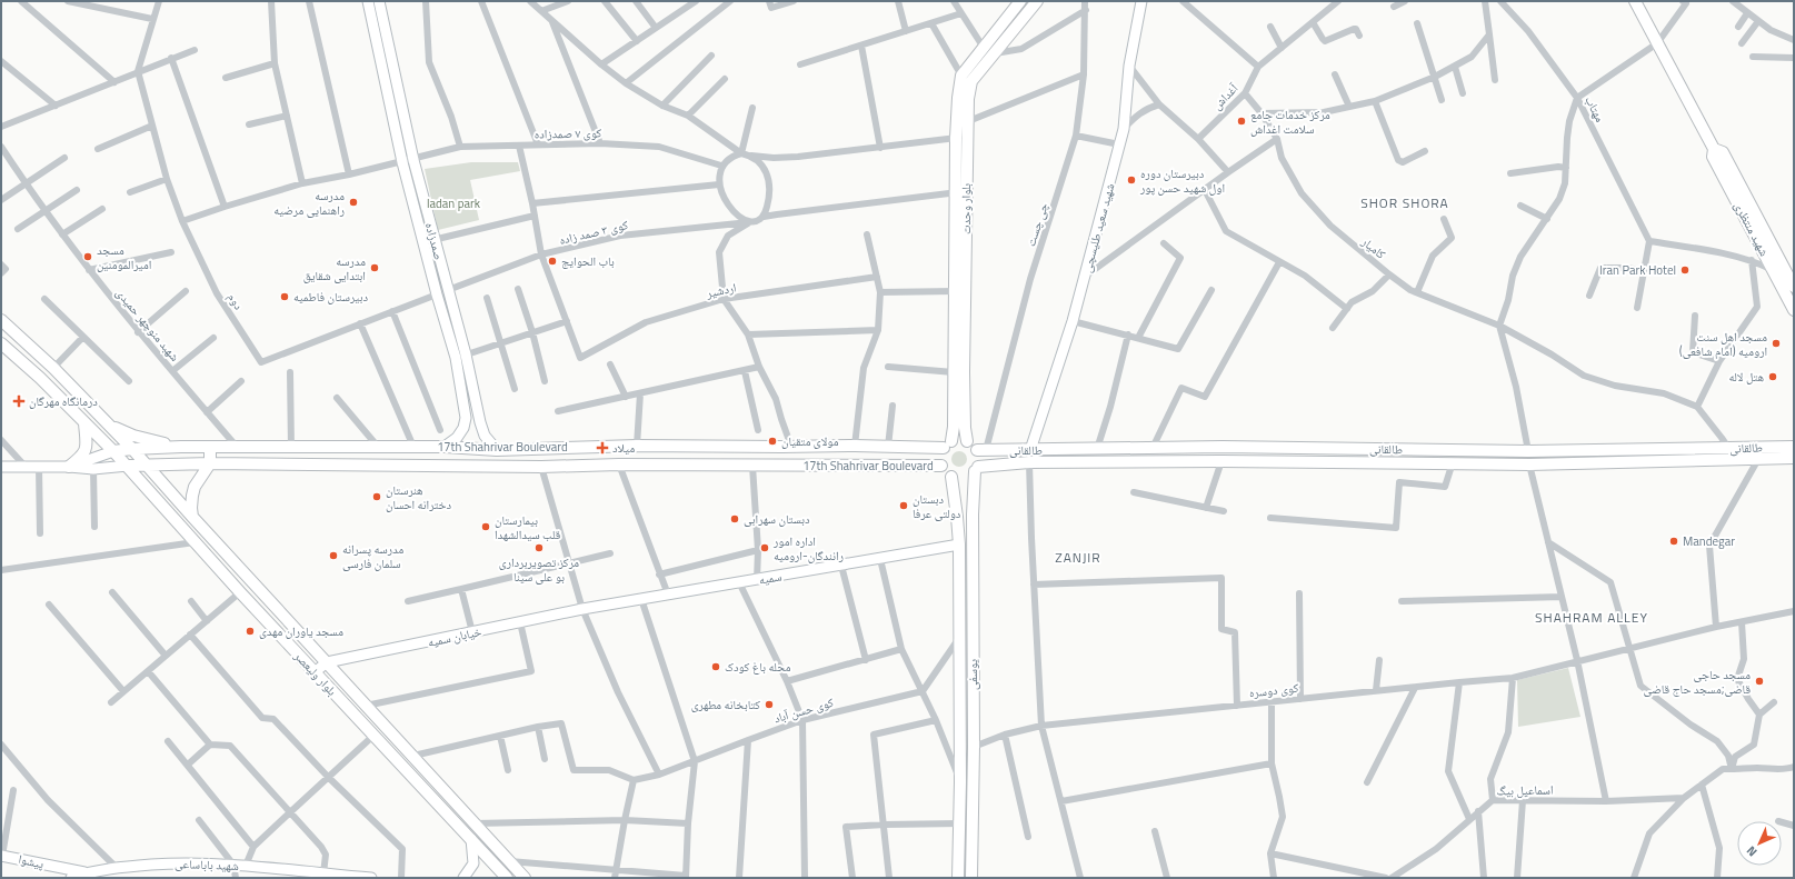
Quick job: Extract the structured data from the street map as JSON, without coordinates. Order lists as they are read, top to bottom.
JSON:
{
  "streets": {
    "main road": [
      "بلوار وحدت",
      "شهید منتظری",
      "17th Shahrivar Boulevard",
      "طالقانی",
      "بلوار ولیعصر",
      "یوسفی"
    ],
    "street": [
      "آغداش",
      "مهتاب",
      "کوی ۷ صمدزاده",
      "چی چست",
      "شهید سعید طلیسچی",
      "کوی ۳ صمد زاده",
      "صمدزاده",
      "کامیار",
      "اردشیر",
      "دوم",
      "شهبد منوچهر حمیدی",
      "سمیه",
      "خیابان سمیه",
      "کوی دوسره",
      "کوی حسن آباد",
      "اسماعیل بیگ",
      "پیشوا",
      "شهید باباساعی"
    ]
  },
  "crossings": [
    ["آغداش", "کامیار"],
    ["کوی ۷ صمدزاده", "کوی ۳ صمد زاده"],
    ["کوی ۷ صمدزاده", "صمدزاده"],
    ["کوی ۷ صمدزاده", "دوم"],
    ["بلوار وحدت", "چی چست"],
    ["بلوار وحدت", "17th Shahrivar Boulevard"],
    ["بلوار وحدت", "طالقانی"],
    ["بلوار وحدت", "یوسفی"],
    ["چی چست", "17th Shahrivar Boulevard"],
    ["چی چست", "طالقانی"],
    ["چی چست", "یوسفی"],
    ["شهید سعید طلیسچی", "طالقانی"],
    ["کوی ۳ صمد زاده", "صمدزاده"],
    ["صمدزاده", "دوم"],
    ["صمدزاده", "17th Shahrivar Boulevard"],
    ["شهبد منوچهر حمیدی", "17th Shahrivar Boulevard"],
    ["17th Shahrivar Boulevard", "طالقانی"],
    ["17th Shahrivar Boulevard", "بلوار ولیعصر"],
    ["17th Shahrivar Boulevard", "یوسفی"],
    ["طالقانی", "یوسفی"],
    ["سمیه", "خیابان سمیه"],
    ["سمیه", "یوسفی"],
    ["خیابان سمیه", "بلوار ولیعصر"],
    ["یوسفی", "کوی دوسره"],
    ["پیشوا", "شهید باباساعی"]
  ],
  "districts": ["SHOR SHORA", "ZANJIR", "SHAHRAM ALLEY"],
  "parks": ["ladan park"],
  "places": {
    "other": [
      "مرکز خدمات جامع سلامت اغداش",
      "دبیرستان دوره اول شهید حسن پور",
      "مدرسه راهنمایی مرضیه",
      "مسجد امیرالمومنین",
      "باب الحوایج",
      "مدرسه ابتدایی شقایق",
      "Iran Park Hotel",
      "دبیرستان فاطمیه",
      "مسجد اهل سنت ارومیه (امام شافعی)",
      "هتل لاله",
      "مولای متقیان",
      "هنرستان دخترانه احسان",
      "دبستان دولتی عرفا",
      "دبستان سهرابی",
      "بیمارستان قلب سیدالشهدا",
      "Mandegar",
      "مرکز تصویربرداری بو علی سینا",
      "اداره امور رانندگان-ارومیه",
      "مدرسه پسرانه سلمان فارسی",
      "مسجد یاوران مهدی",
      "محله باغ کودک",
      "مسجد حاجی قاضی;مسجد حاج قاضی",
      "کتابخانه مطهری"
    ],
    "health": ["درمانگاه مهرگان", "میلاد"]
  },
  "north": "bottom left"
}
